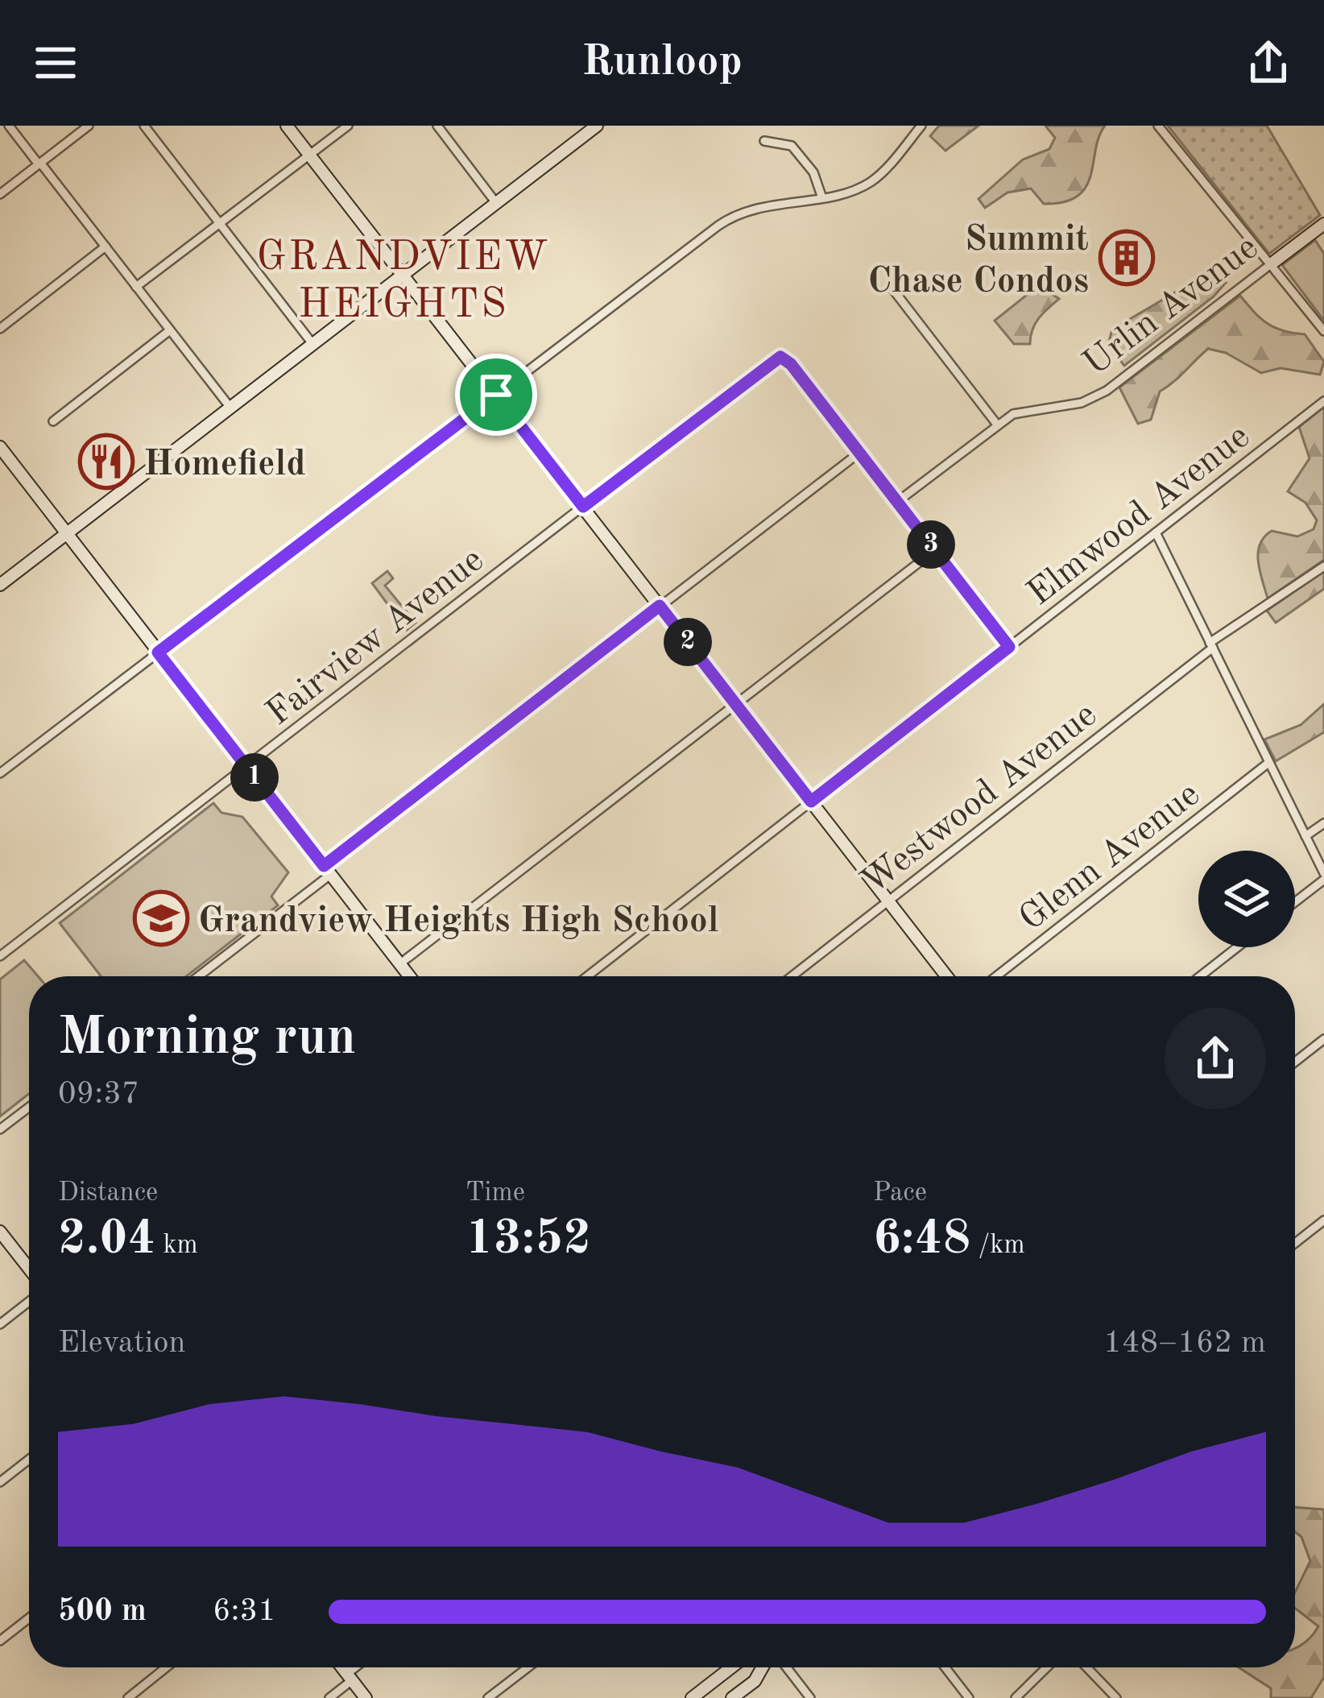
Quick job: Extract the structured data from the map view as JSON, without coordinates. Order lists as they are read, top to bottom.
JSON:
{
  "streets": {
    "street": [
      "Urlin Avenue",
      "Elmwood Avenue",
      "Fairview Avenue",
      "Westwood Avenue",
      "Glenn Avenue"
    ]
  },
  "districts": ["GRANDVIEW HEIGHTS"],
  "places": {
    "building": ["Summit Chase Condos"],
    "restaurant": ["Homefield"],
    "school or university": ["Grandview Heights High School"]
  },
  "page": {
    "header": "Runloop",
    "pins": ["3", "2", "1"],
    "heading": ["Morning run", "09:37"],
    "stats": [
      ["Distance", "2.04 km"],
      ["Time", "13:52"],
      ["Pace", "6:48 /km"]
    ],
    "chart": ["Elevation", "148–162 m"],
    "list": [
      {
        "name": "500 m",
        "note": "6:31"
      }
    ]
  }
}
